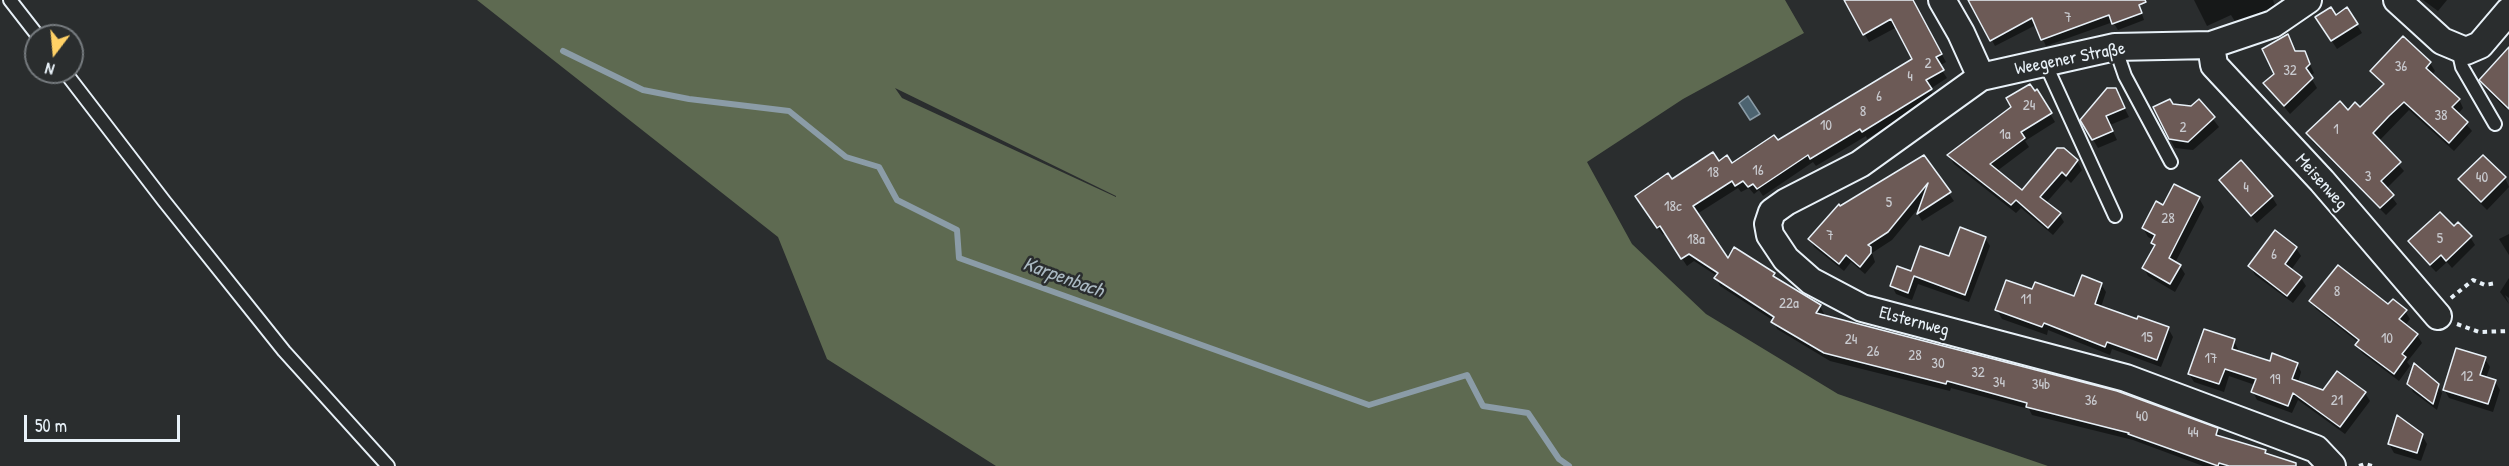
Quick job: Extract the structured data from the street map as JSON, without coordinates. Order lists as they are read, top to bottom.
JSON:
{
  "streets": {
    "street": ["Weegener Straße", "Meisenweg", "Elsternweg"]
  },
  "crossings": [
    ["Weegener Straße", "Meisenweg"],
    ["Weegener Straße", "Elsternweg"]
  ],
  "water": ["Karpenbach"],
  "house_numbers": [
    "7",
    "2",
    "36",
    "32",
    "4",
    "6",
    "24",
    "8",
    "38",
    "10",
    "2",
    "1",
    "1a",
    "16",
    "18",
    "3",
    "40",
    "4",
    "5",
    "18c",
    "28",
    "7",
    "5",
    "18a",
    "6",
    "8",
    "11",
    "22a",
    "15",
    "10",
    "24",
    "26",
    "28",
    "17",
    "30",
    "32",
    "12",
    "19",
    "34",
    "34b",
    "36",
    "21",
    "40",
    "44"
  ],
  "scale_bar": "50 m",
  "north": "bottom"
}
